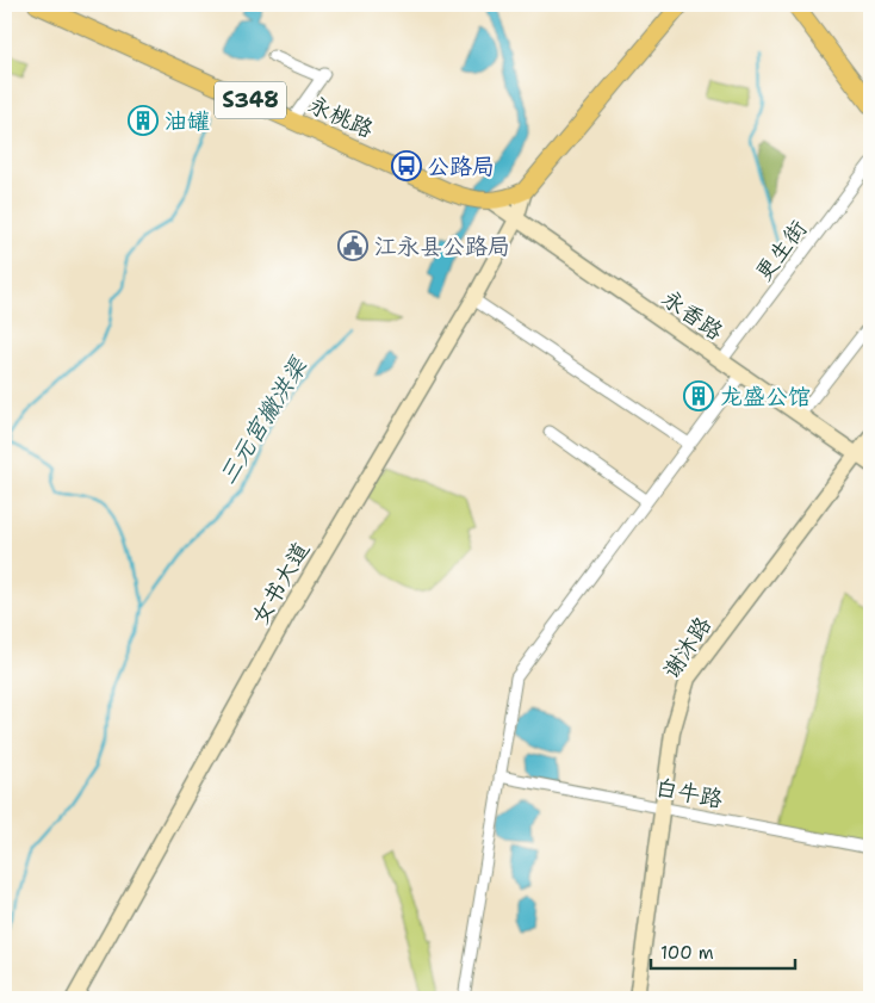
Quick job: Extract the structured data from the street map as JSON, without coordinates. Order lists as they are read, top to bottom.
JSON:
{
  "streets": {
    "main road": [
      "S348",
      "永桃路",
      "永香路",
      "女书大道",
      "谢沐路"
    ],
    "street": ["更生街", "白牛路"]
  },
  "crossings": [
    ["永桃路", "永香路"],
    ["更生街", "永香路"],
    ["永香路", "女书大道"],
    ["永香路", "谢沐路"],
    ["谢沐路", "白牛路"]
  ],
  "water": ["三元宫撇洪渠"],
  "places": {
    "building": ["油罐", "龙盛公馆"],
    "bus stop": ["公路局"],
    "public building": ["江永县公路局"]
  },
  "scale_bar": "100 m"
}
